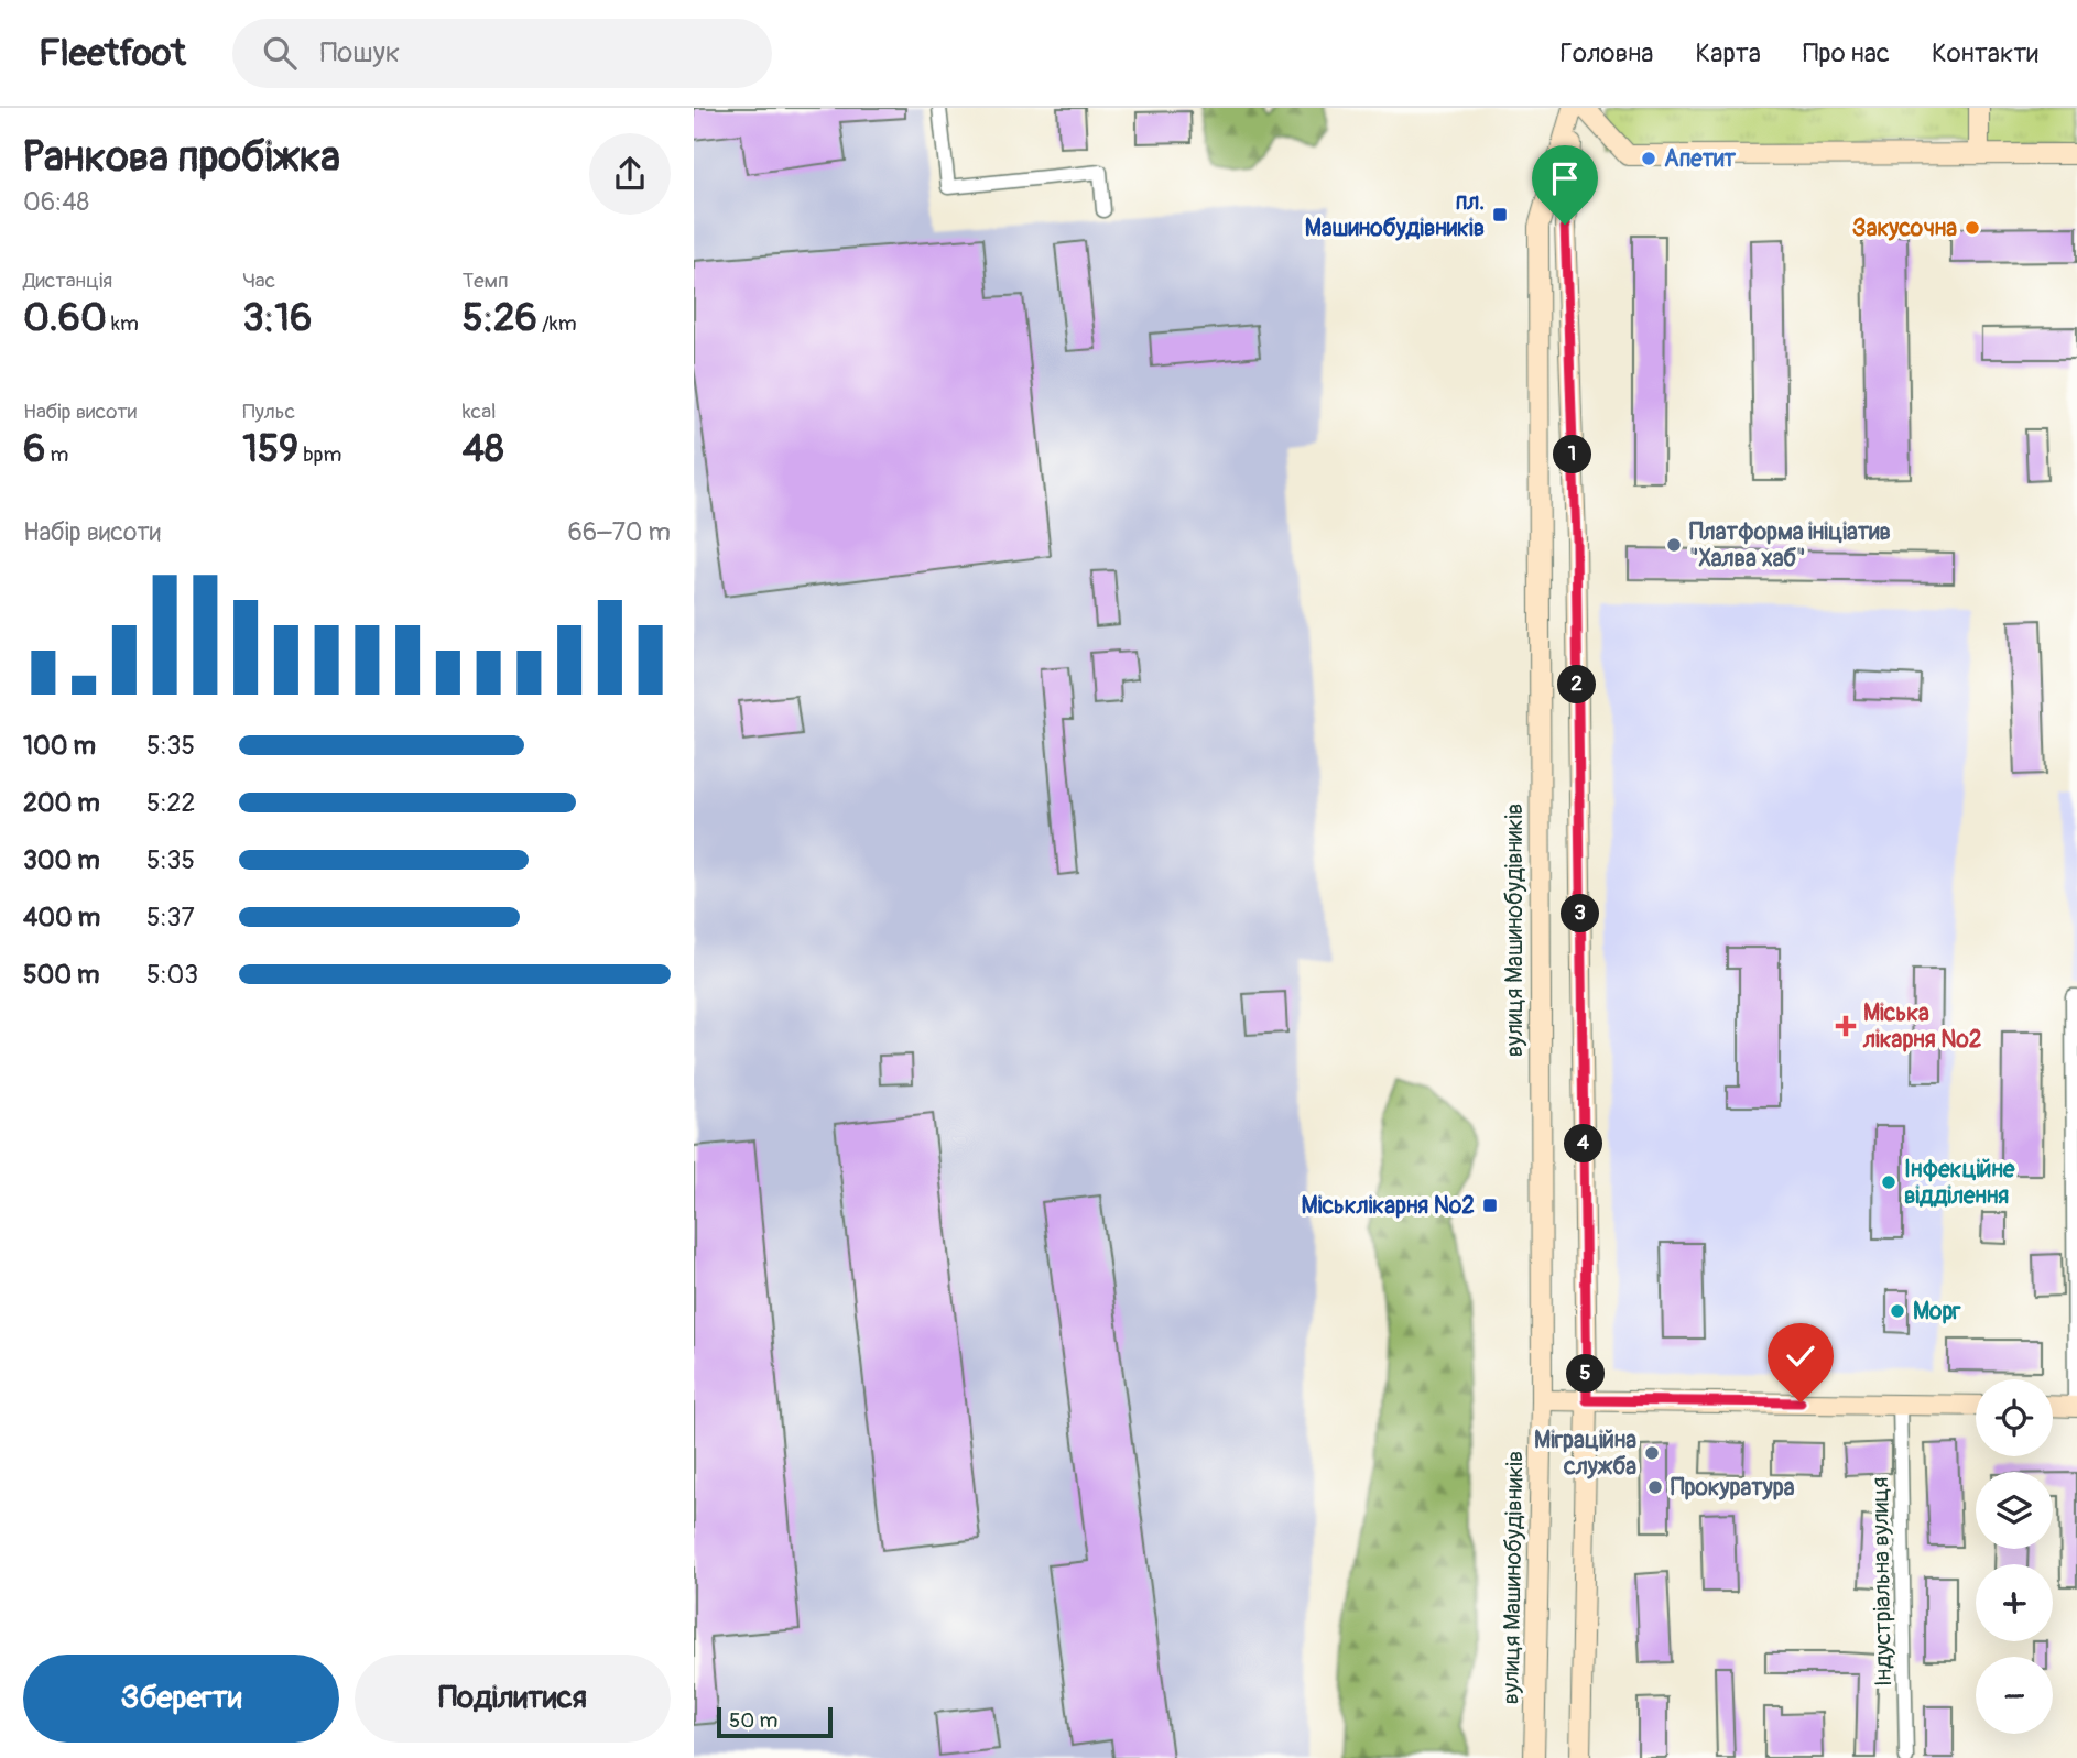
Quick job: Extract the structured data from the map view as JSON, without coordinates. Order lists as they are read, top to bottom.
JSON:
{
  "streets": {
    "street": ["вулиця Машинобудівників", "Індустріальна вулиця"]
  },
  "places": {
    "other": [
      "Апетит",
      "Закусочна",
      "Платформа ініціатив \"Халва хаб\"",
      "Інфекційне відділення",
      "Морг",
      "Міграційна служба",
      "Прокуратура"
    ],
    "transit": ["пл. Машинобудівників", "Міськлікарня №2"],
    "health": ["Міська лікарня №2"]
  },
  "scale_bar": "50 m",
  "page": {
    "header": "Fleetfoot",
    "search": "Пошук",
    "nav": [
      "Головна",
      "Карта",
      "Про нас",
      "Контакти"
    ],
    "heading": ["Ранкова пробіжка", "06:48"],
    "stats": [
      ["Дистанція", "0.60 km"],
      ["Час", "3:16"],
      ["Темп", "5:26 /km"],
      ["Набір висоти", "6 m"],
      ["Пульс", "159 bpm"],
      ["kcal", "48"]
    ],
    "pins": [
      "1",
      "2",
      "3",
      "4",
      "5"
    ],
    "chart": ["Набір висоти", "66–70 m"],
    "list": [
      {
        "name": "100 m",
        "note": "5:35"
      },
      {
        "name": "200 m",
        "note": "5:22"
      },
      {
        "name": "300 m",
        "note": "5:35"
      },
      {
        "name": "400 m",
        "note": "5:37"
      },
      {
        "name": "500 m",
        "note": "5:03"
      }
    ],
    "map_buttons": ["+", "−"],
    "buttons": ["Зберегти", "Поділитися"],
    "scale": "50 m"
  }
}
